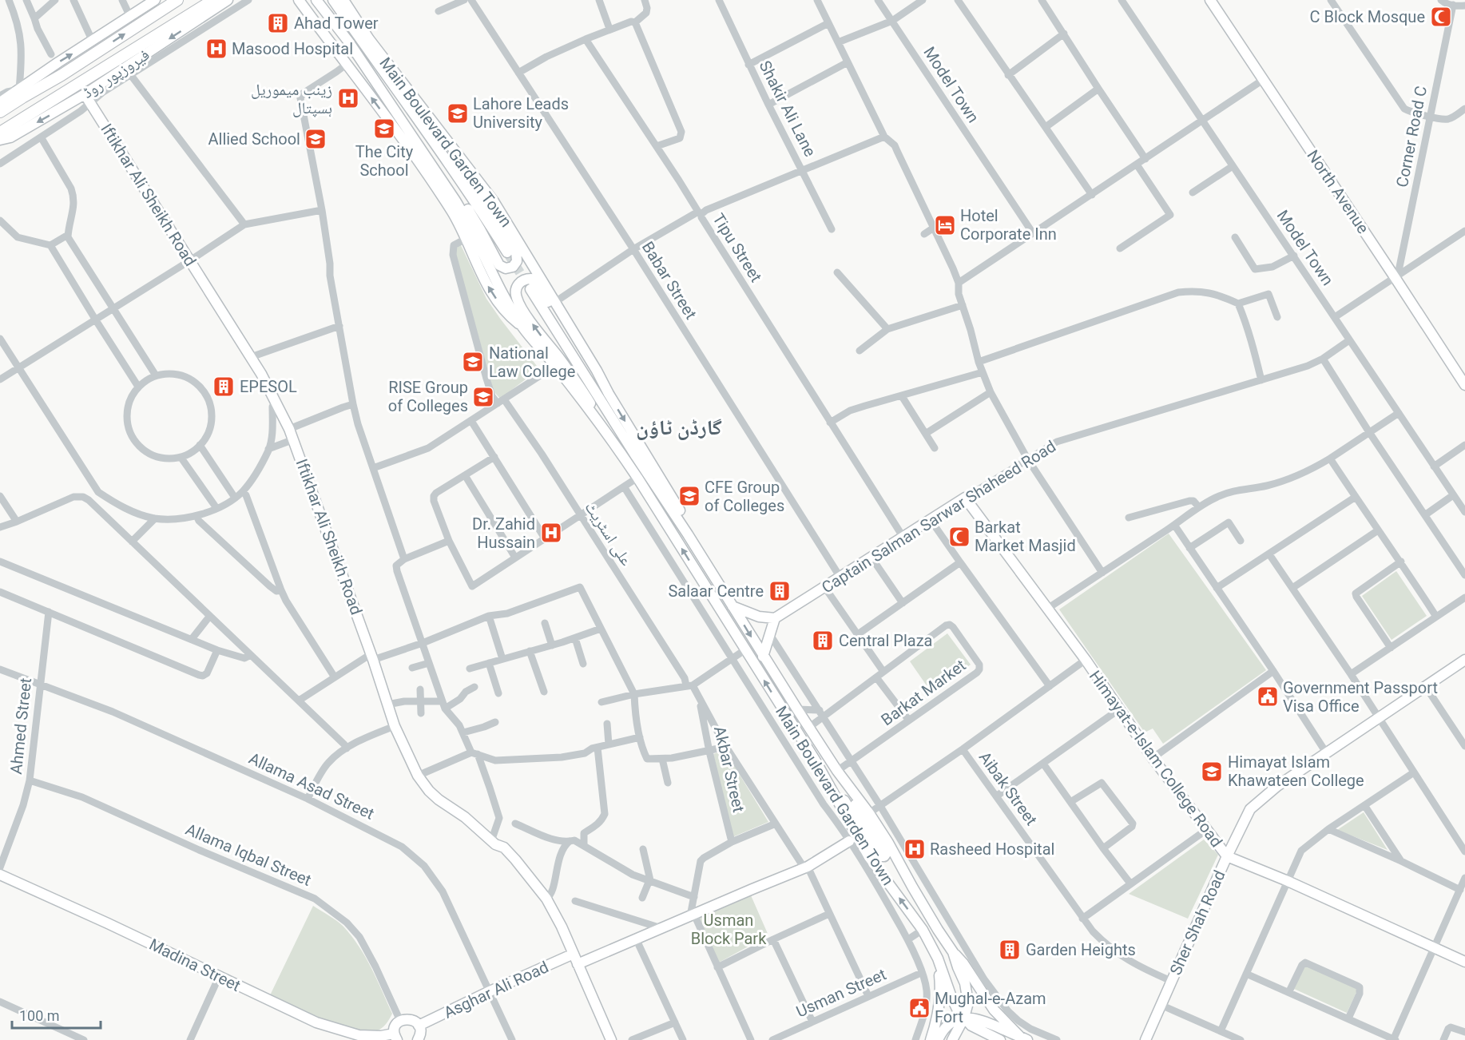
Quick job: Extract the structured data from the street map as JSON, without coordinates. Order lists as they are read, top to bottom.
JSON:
{
  "streets": {
    "main road": [
      "فیروزپور روڈ",
      "Main Boulevard Garden Town",
      "North Avenue",
      "Iftikhar Ali Sheikh Road",
      "Captain Salman Sarwar Shaheed Road",
      "Himayat-e-Islam College Road",
      "Sher Shah Road",
      "Madina Street",
      "Asghar Ali Road"
    ],
    "street": [
      "Model Town",
      "Shakir Ali Lane",
      "Corner Road C",
      "Tipu Street",
      "Babar Street",
      "علی اسٹریٹ",
      "Barkat Market",
      "Ahmed Street",
      "Akbar Street",
      "Allama Asad Street",
      "Aibak Street",
      "Allama Iqbal Street",
      "Usman Street"
    ]
  },
  "crossings": [
    ["فیروزپور روڈ", "Iftikhar Ali Sheikh Road"],
    ["Model Town", "Captain Salman Sarwar Shaheed Road"],
    ["Corner Road C", "North Avenue"],
    ["Main Boulevard Garden Town", "علی اسٹریٹ"],
    ["Main Boulevard Garden Town", "Barkat Market"],
    ["Iftikhar Ali Sheikh Road", "Asghar Ali Road"],
    ["Tipu Street", "Captain Salman Sarwar Shaheed Road"],
    ["Babar Street", "Captain Salman Sarwar Shaheed Road"],
    ["Captain Salman Sarwar Shaheed Road", "Himayat-e-Islam College Road"],
    ["علی اسٹریٹ", "Akbar Street"],
    ["علی اسٹریٹ", "Usman Street"],
    ["Ahmed Street", "Allama Asad Street"],
    ["Ahmed Street", "Allama Iqbal Street"],
    ["Himayat-e-Islam College Road", "Sher Shah Road"],
    ["Allama Asad Street", "Asghar Ali Road"],
    ["Aibak Street", "Sher Shah Road"]
  ],
  "districts": ["گارڈن ٹاؤن"],
  "parks": ["Usman Block Park"],
  "places": {
    "mosque": ["C Block Mosque", "Barkat Market Masjid"],
    "building": [
      "Ahad Tower",
      "EPESOL",
      "Salaar Centre",
      "Central Plaza",
      "Garden Heights"
    ],
    "hospital": [
      "Masood Hospital",
      "زینب میموریل ہسپتال",
      "Dr. Zahid Hussain",
      "Rasheed Hospital"
    ],
    "school or university": [
      "Lahore Leads University",
      "The City School",
      "Allied School",
      "National Law College",
      "RISE Group of Colleges",
      "CFE Group of Colleges",
      "Himayat Islam Khawateen College"
    ],
    "hotel": ["Hotel Corporate Inn"],
    "public building": ["Government Passport Visa Office", "Mughal-e-Azam Fort"]
  },
  "scale_bar": "100 m"
}
